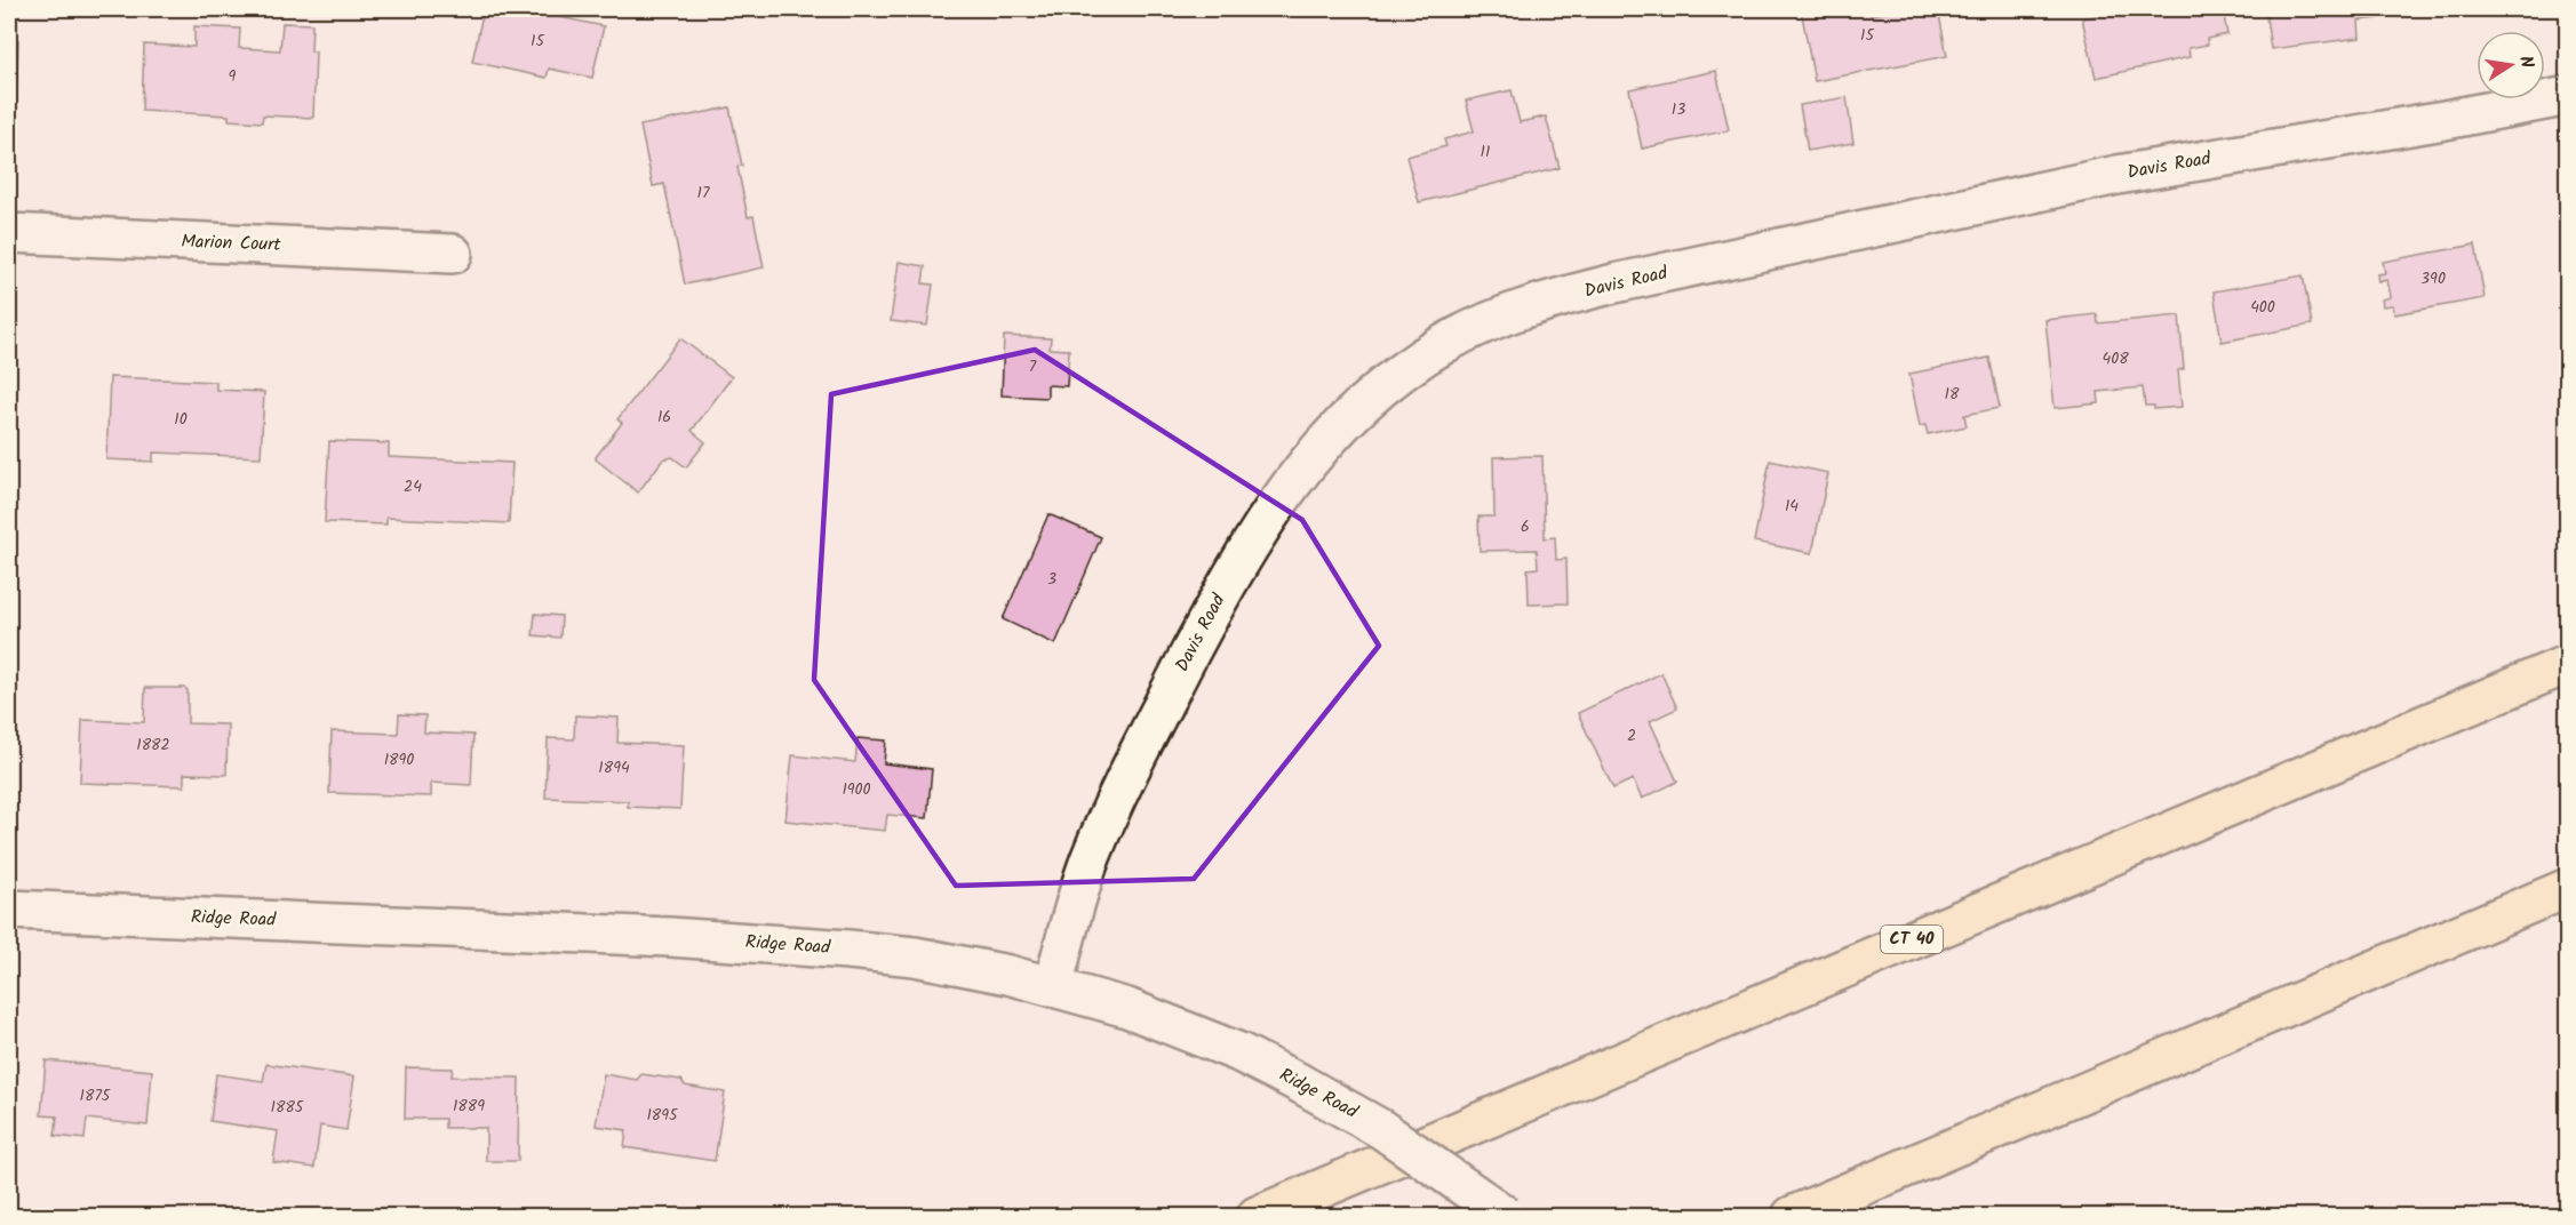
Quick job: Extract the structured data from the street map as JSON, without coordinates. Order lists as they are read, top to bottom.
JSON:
{
  "streets": {
    "highway": ["CT 40"],
    "main road": ["Davis Road", "Marion Court", "Ridge Road"]
  },
  "crossings": [
    ["Davis Road", "Ridge Road"]
  ],
  "house_numbers": [
    "15",
    "15",
    "9",
    "13",
    "11",
    "17",
    "390",
    "400",
    "408",
    "7",
    "18",
    "16",
    "10",
    "24",
    "14",
    "6",
    "3",
    "2",
    "1882",
    "1890",
    "1894",
    "1900",
    "1875",
    "1889",
    "1885",
    "1895"
  ],
  "north": "right"
}
